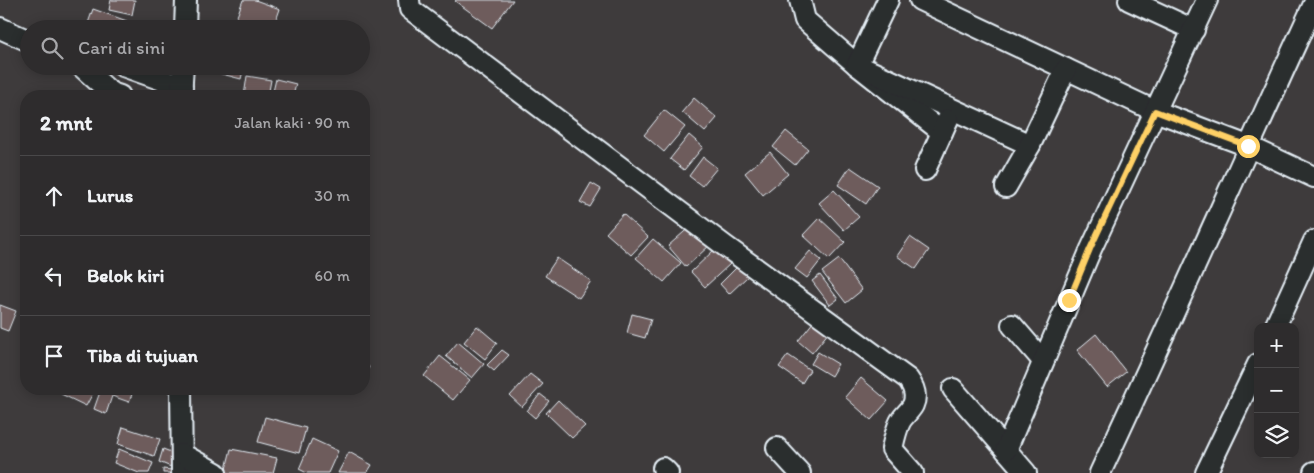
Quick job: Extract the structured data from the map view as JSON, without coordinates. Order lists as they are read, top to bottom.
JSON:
{
  "page": {
    "search": "Cari di sini",
    "heading": ["2 mnt", "Jalan kaki · 90 m"],
    "list": [
      ["Lurus", "30 m"],
      ["Belok kiri", "60 m"],
      "Tiba di tujuan"
    ],
    "map_buttons": ["+", "−"]
  }
}
